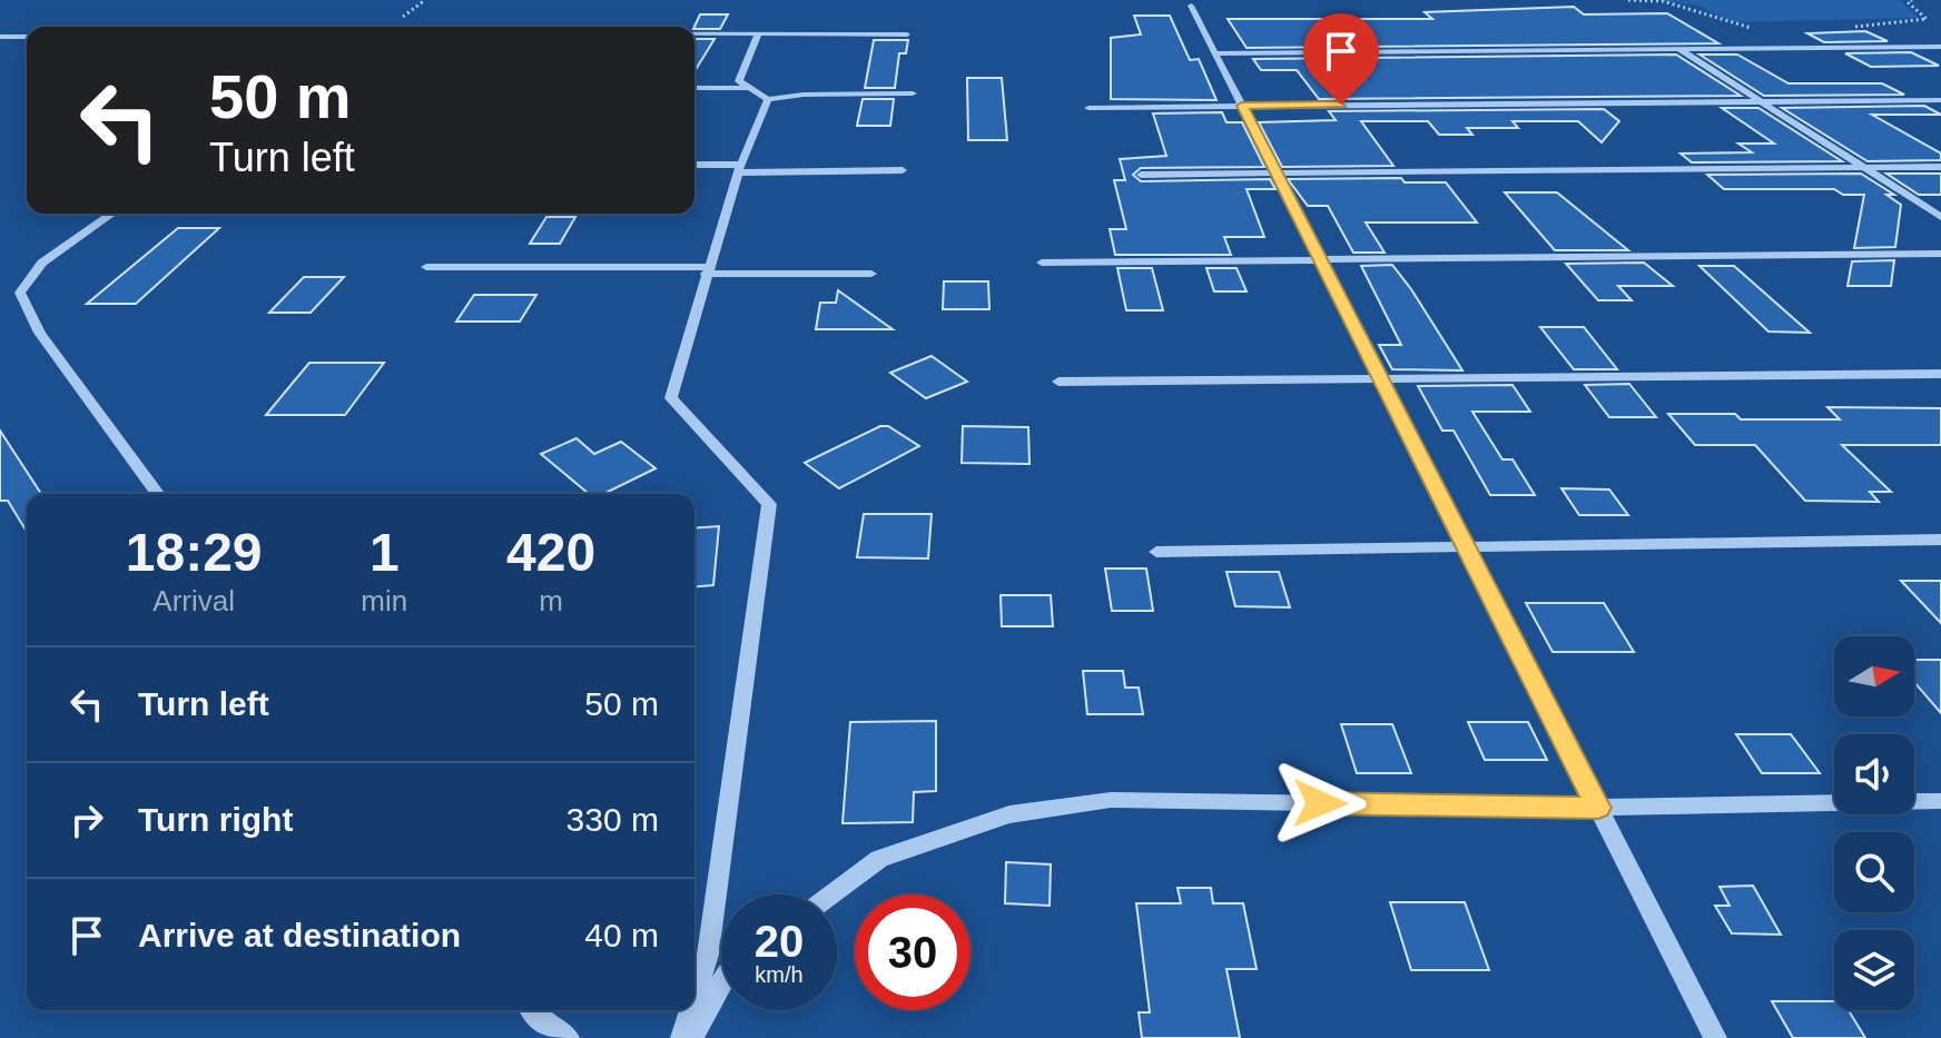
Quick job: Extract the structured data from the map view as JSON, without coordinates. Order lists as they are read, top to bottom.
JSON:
{
  "north": "right",
  "page": {
    "turn": ["50 m", "Turn left"],
    "eta": [
      "18:29",
      "Arrival",
      "1",
      "min",
      "420",
      "m"
    ],
    "list": [
      {
        "name": "Turn left",
        "value": "50 m"
      },
      {
        "name": "Turn right",
        "value": "330 m"
      },
      {
        "name": "Arrive at destination",
        "value": "40 m"
      }
    ],
    "speed": "20 km/h",
    "limit": "30"
  }
}
